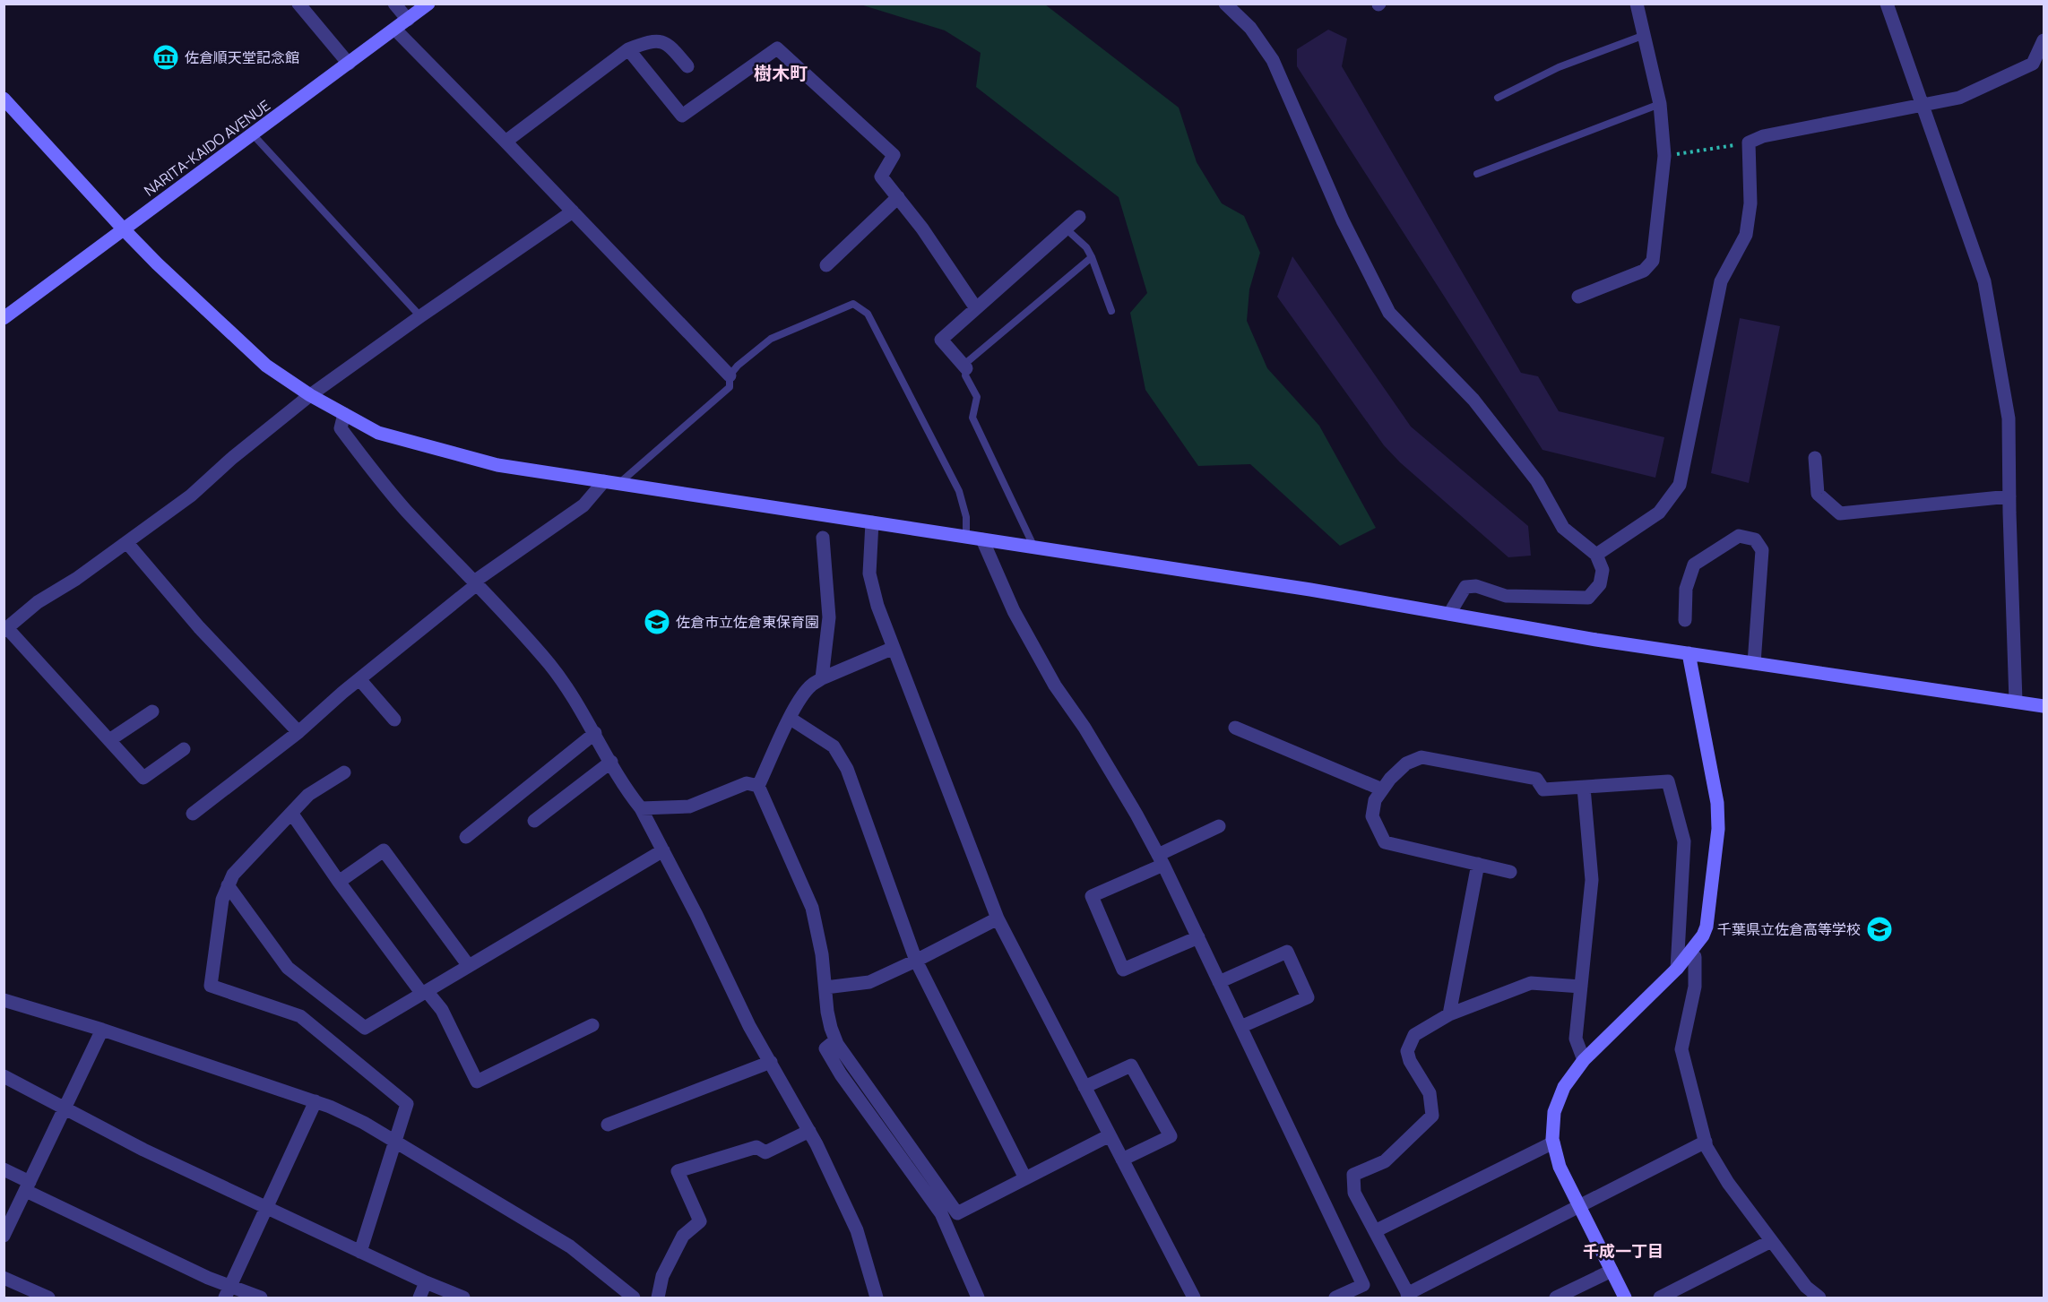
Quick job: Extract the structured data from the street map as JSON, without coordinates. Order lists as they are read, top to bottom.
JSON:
{
  "streets": {
    "street": ["NARITA-KAIDO AVENUE"]
  },
  "districts": ["樹木町", "千成一丁目"],
  "places": {
    "museum": ["佐倉順天堂記念館"],
    "school or university": ["佐倉市立佐倉東保育園", "千葉県立佐倉高等学校"]
  }
}
